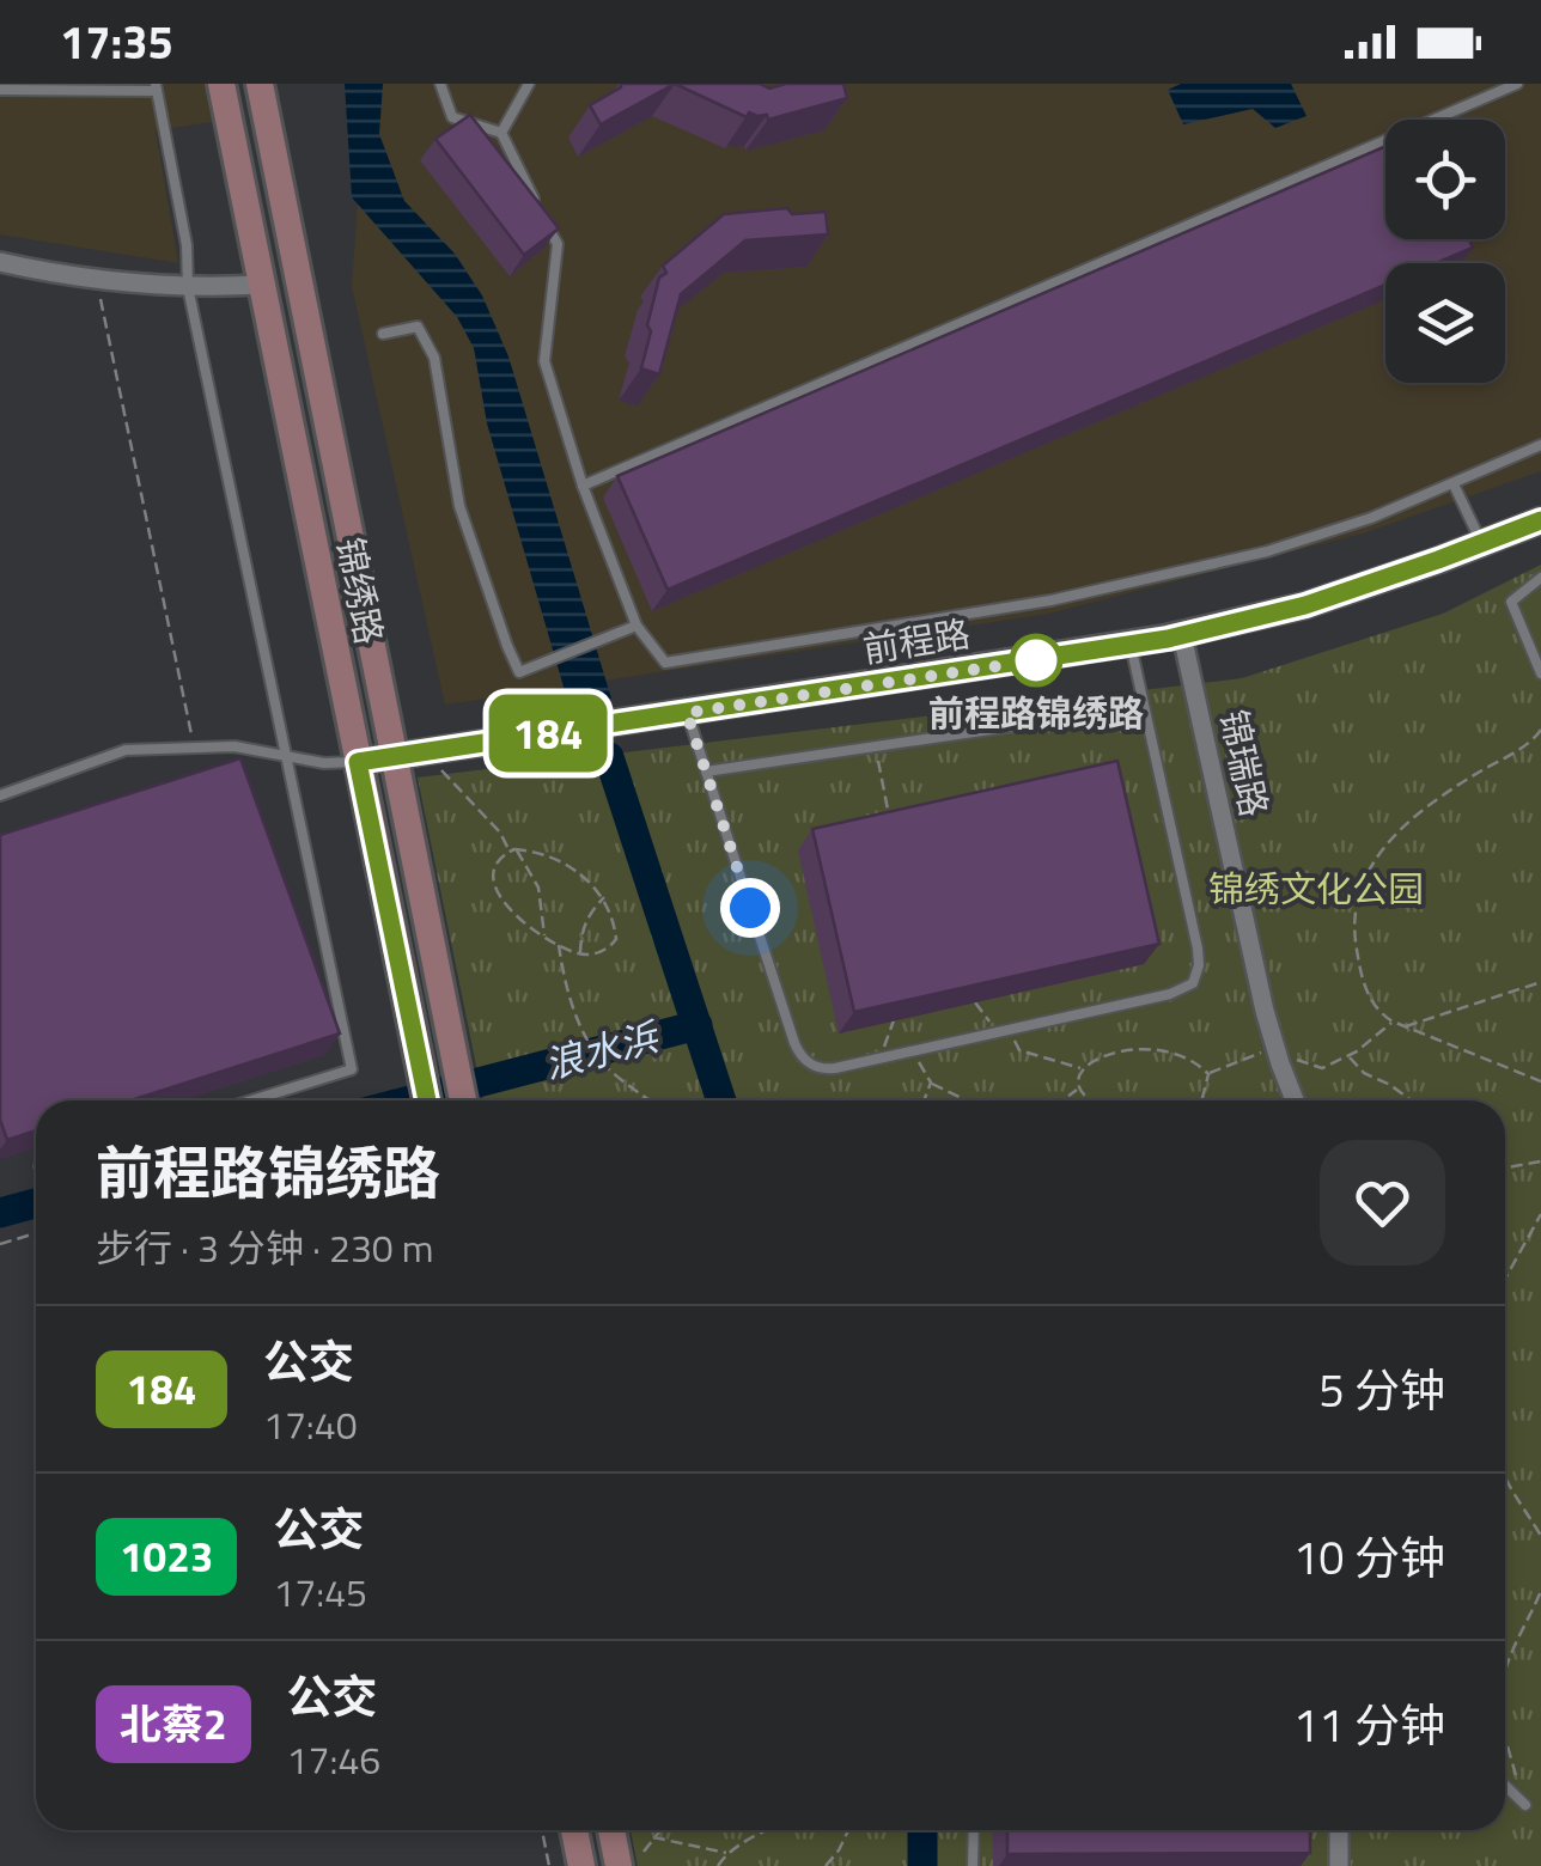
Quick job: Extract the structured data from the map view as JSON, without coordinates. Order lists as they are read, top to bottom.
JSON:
{
  "streets": {
    "main road": ["锦绣路"],
    "street": ["前程路", "锦瑞路"]
  },
  "crossings": [
    ["锦绣路", "前程路"],
    ["前程路", "锦瑞路"]
  ],
  "water": ["浪水浜"],
  "parks": ["锦绣文化公园"],
  "places": ["前程路锦绣路"],
  "lines": ["bus line 184"],
  "page": {
    "status": "17:35",
    "on_map": "184",
    "heading": ["前程路锦绣路", "步行 · 3 分钟 · 230 m"],
    "list": [
      {
        "mark": "184",
        "name": "公交",
        "note": "17:40",
        "value": "5 分钟"
      },
      {
        "mark": "1023",
        "name": "公交",
        "note": "17:45",
        "value": "10 分钟"
      },
      {
        "mark": "北蔡2",
        "name": "公交",
        "note": "17:46",
        "value": "11 分钟"
      }
    ]
  }
}
